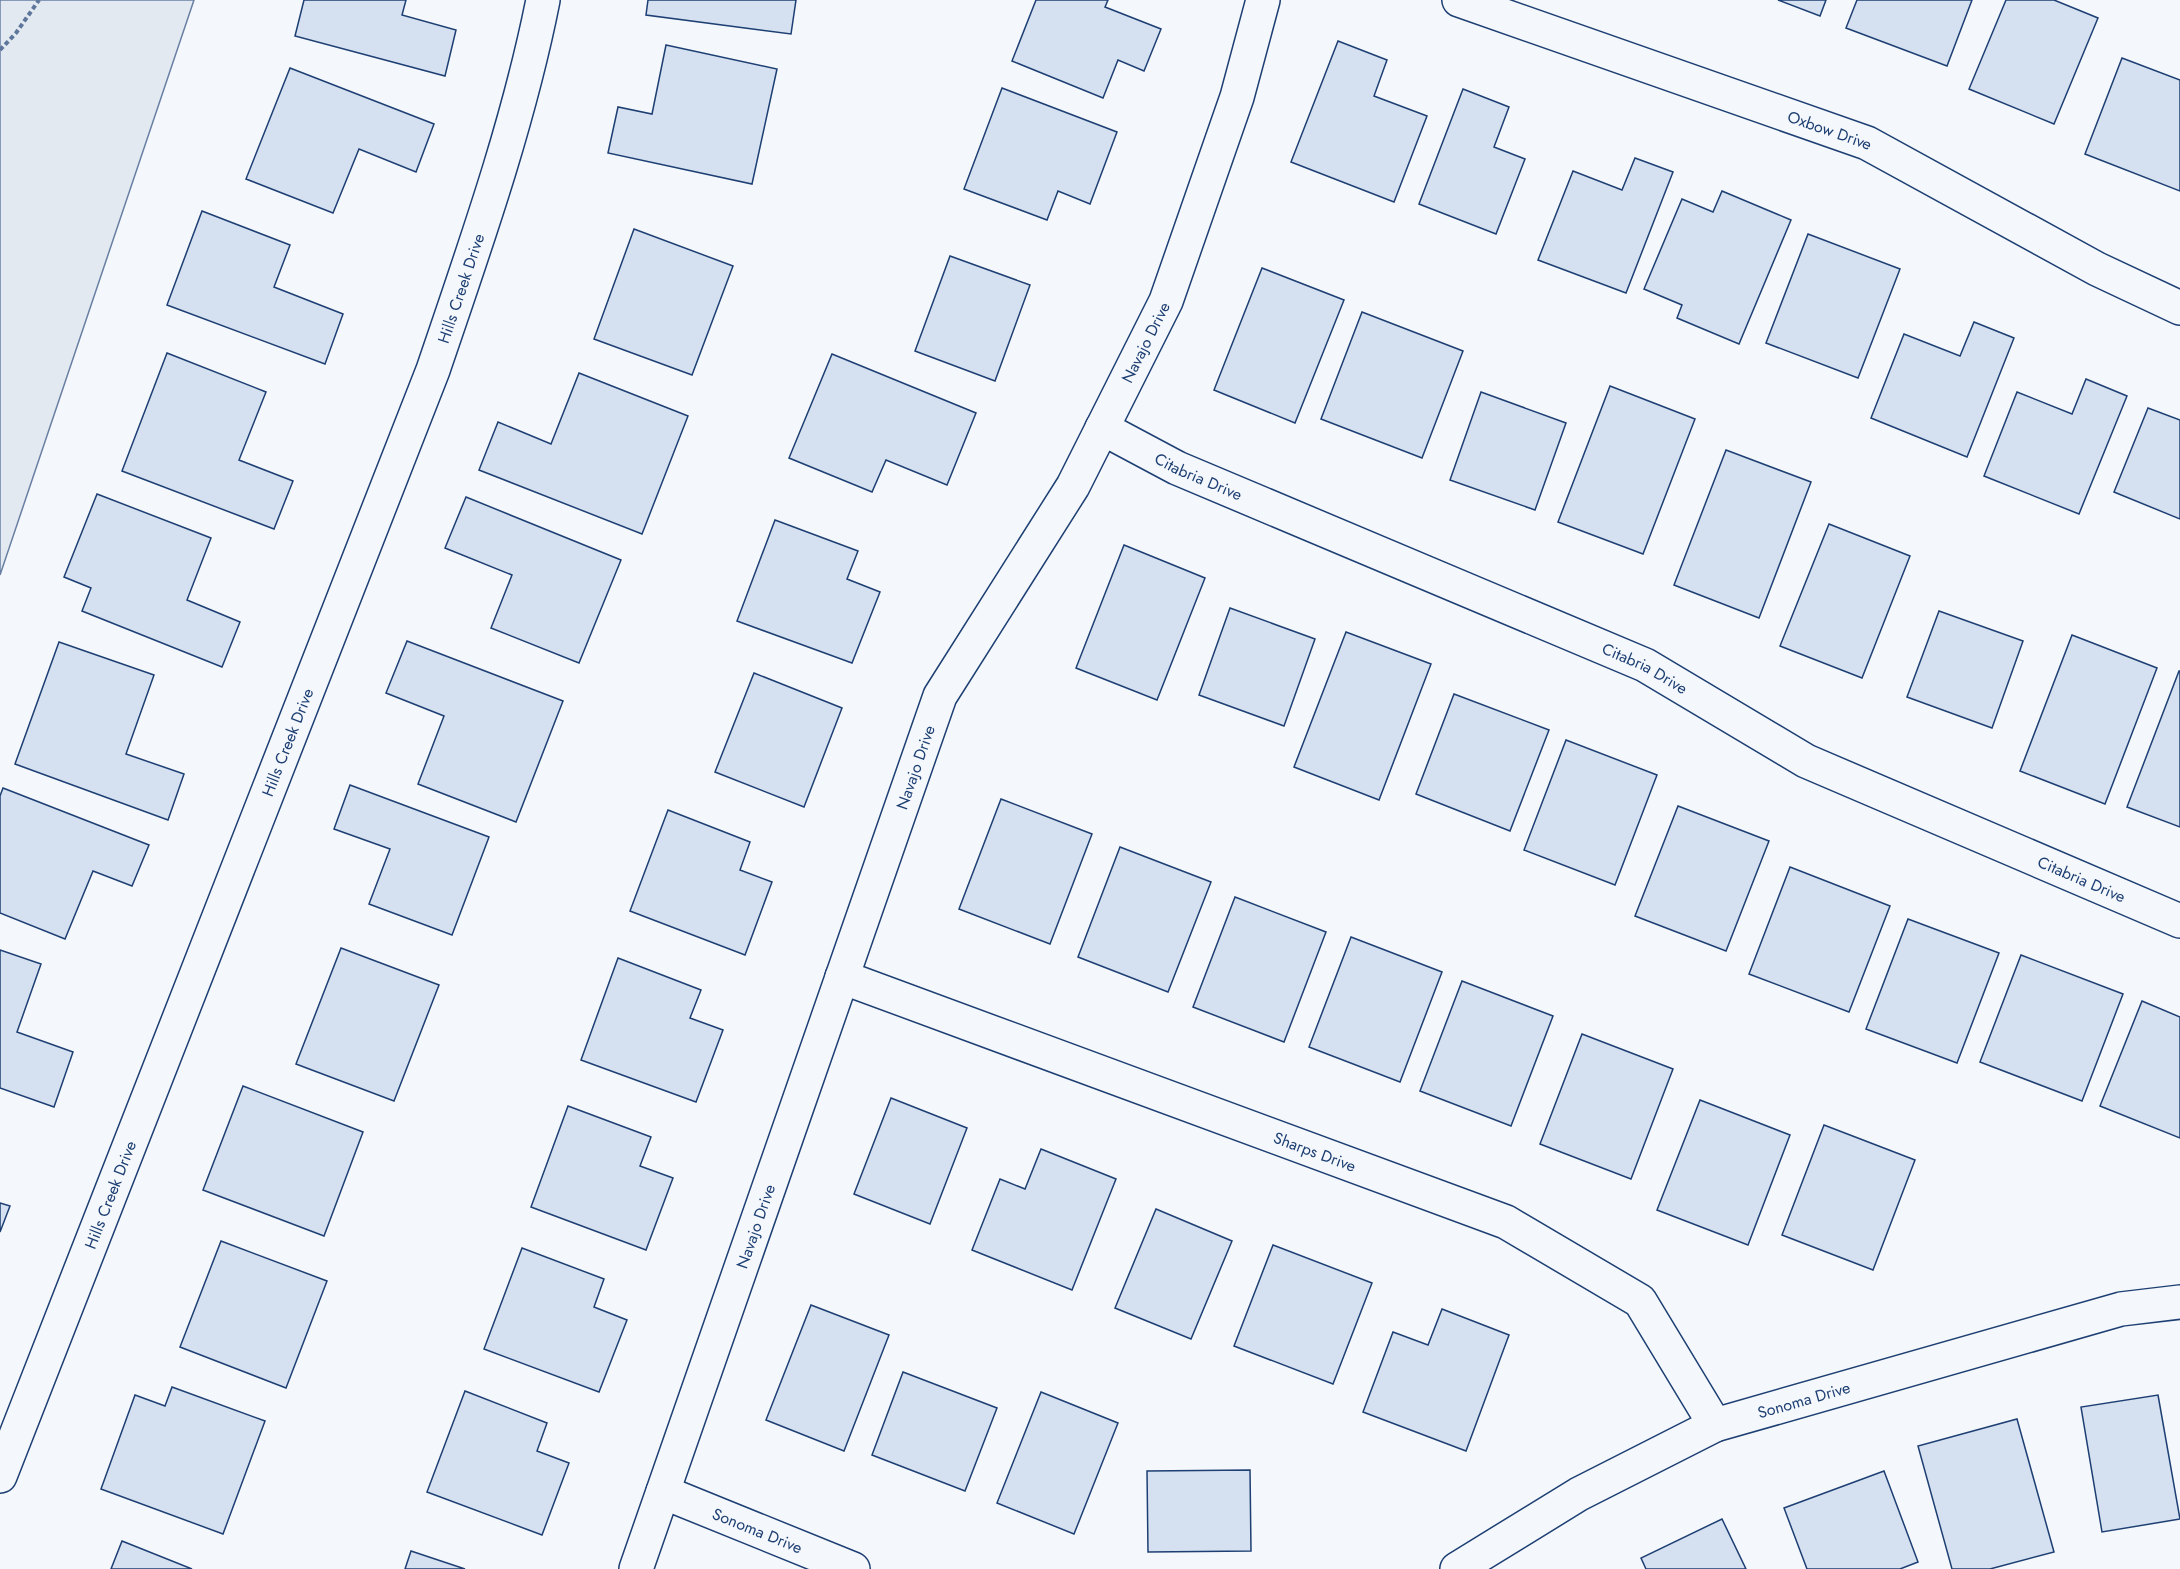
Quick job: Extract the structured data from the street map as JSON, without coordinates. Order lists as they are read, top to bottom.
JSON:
{
  "streets": {
    "street": [
      "Oxbow Drive",
      "Hills Creek Drive",
      "Navajo Drive",
      "Citabria Drive",
      "Sharps Drive",
      "Sonoma Drive"
    ]
  },
  "crossings": [
    ["Navajo Drive", "Citabria Drive"],
    ["Navajo Drive", "Sharps Drive"],
    ["Navajo Drive", "Sonoma Drive"],
    ["Sharps Drive", "Sonoma Drive"]
  ]
}
